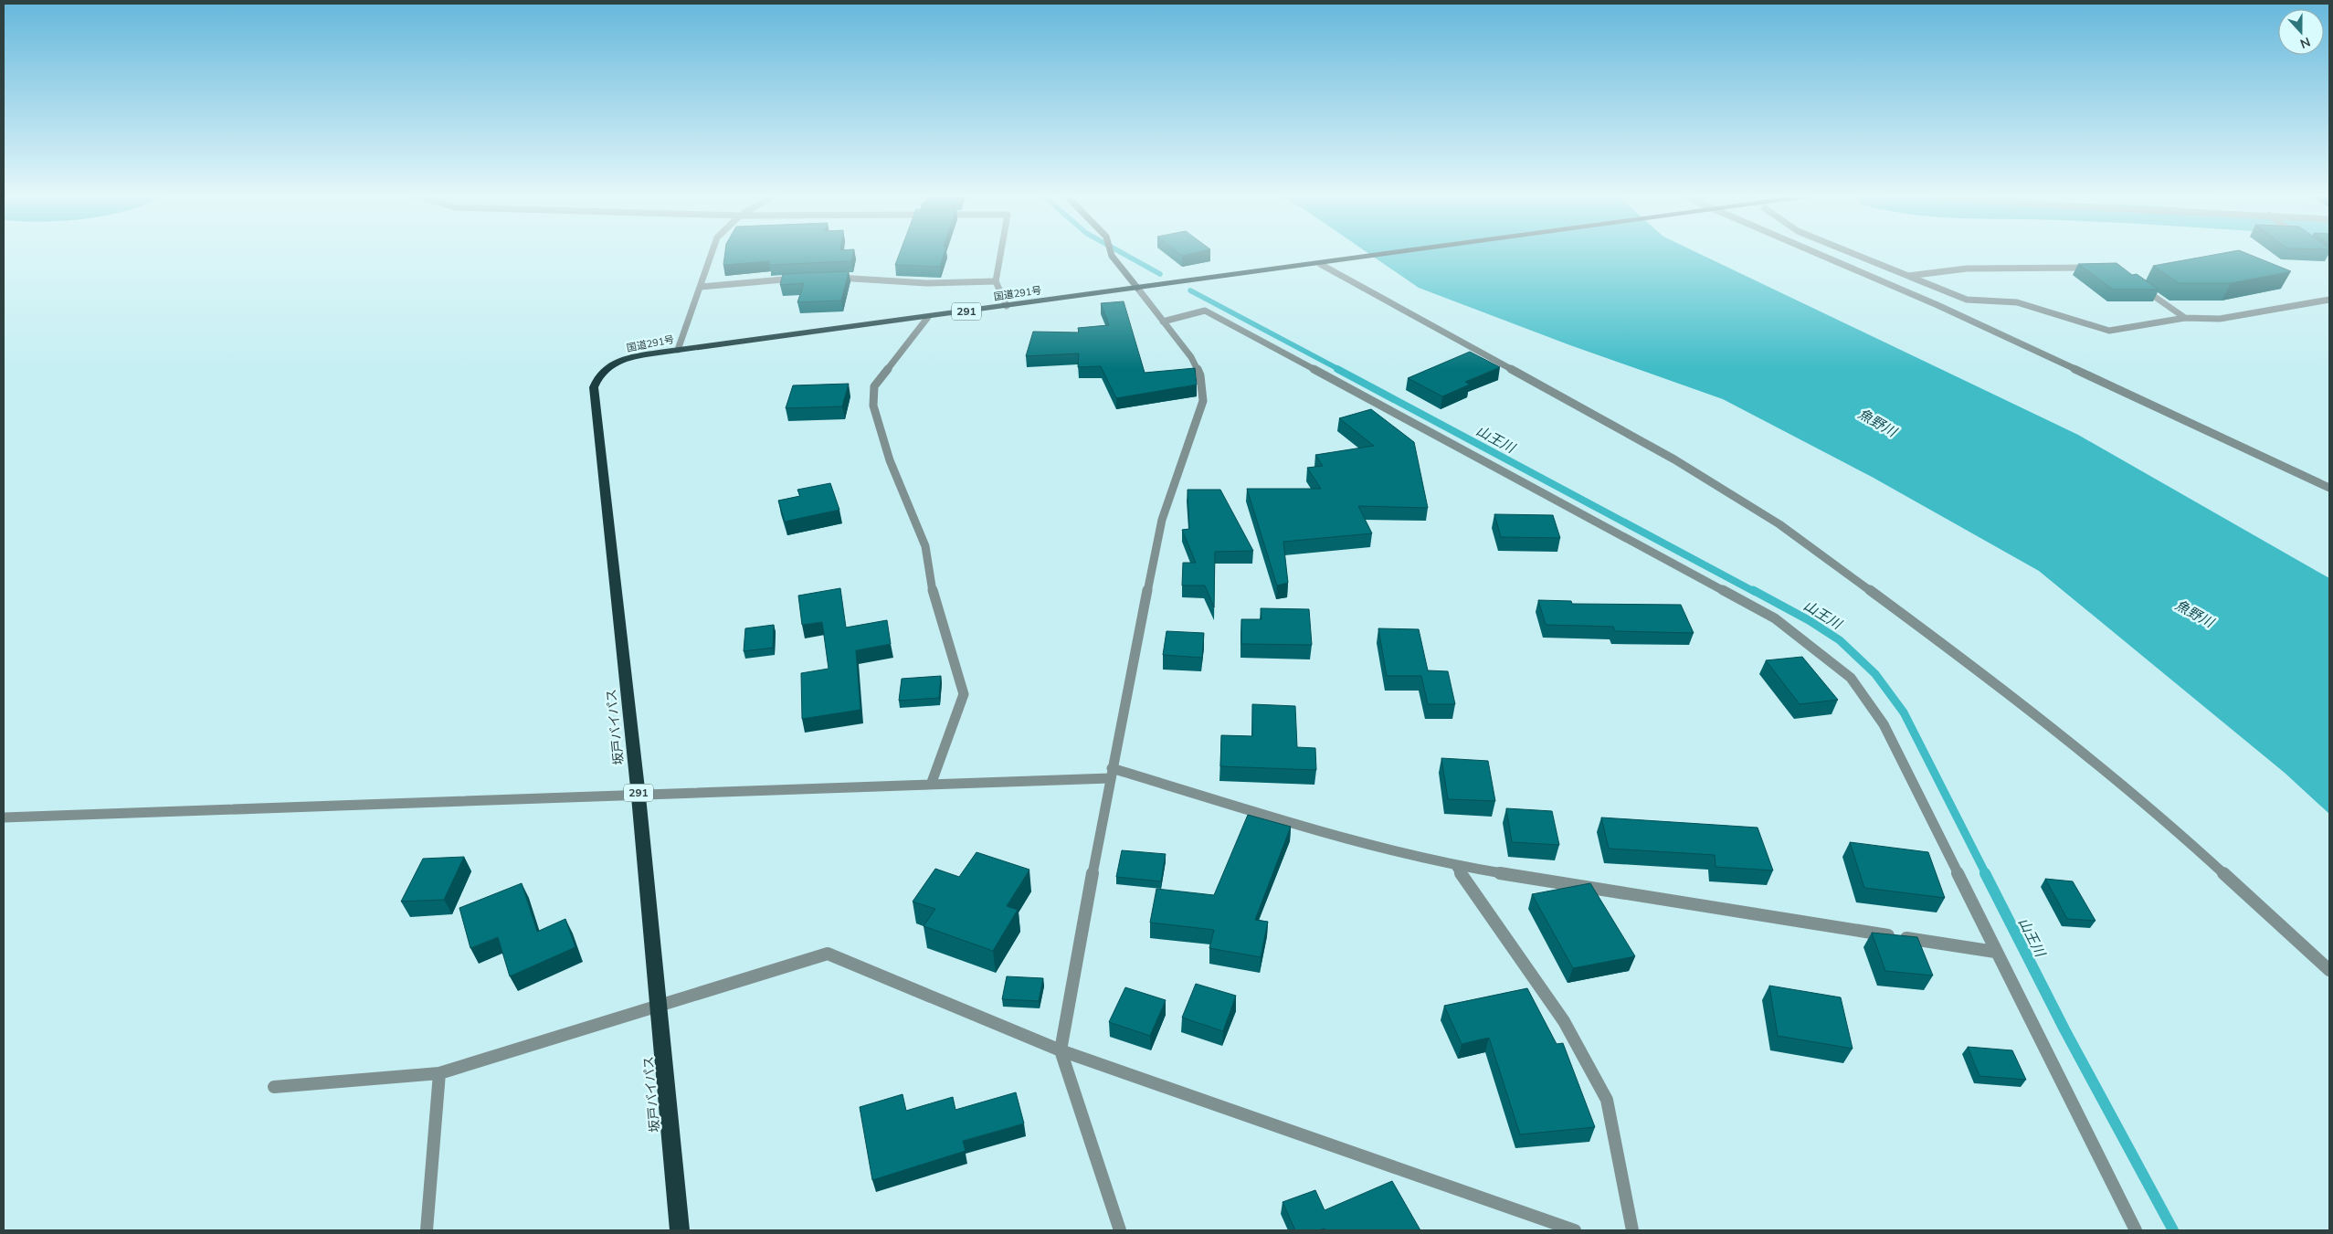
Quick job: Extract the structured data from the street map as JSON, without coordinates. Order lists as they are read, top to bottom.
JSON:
{
  "streets": {
    "highway": ["国道291号", "291", "坂戸バイパス"]
  },
  "crossings": [
    ["国道291号", "坂戸バイパス"]
  ],
  "water": ["魚野川", "山王川"],
  "north": "bottom"
}
